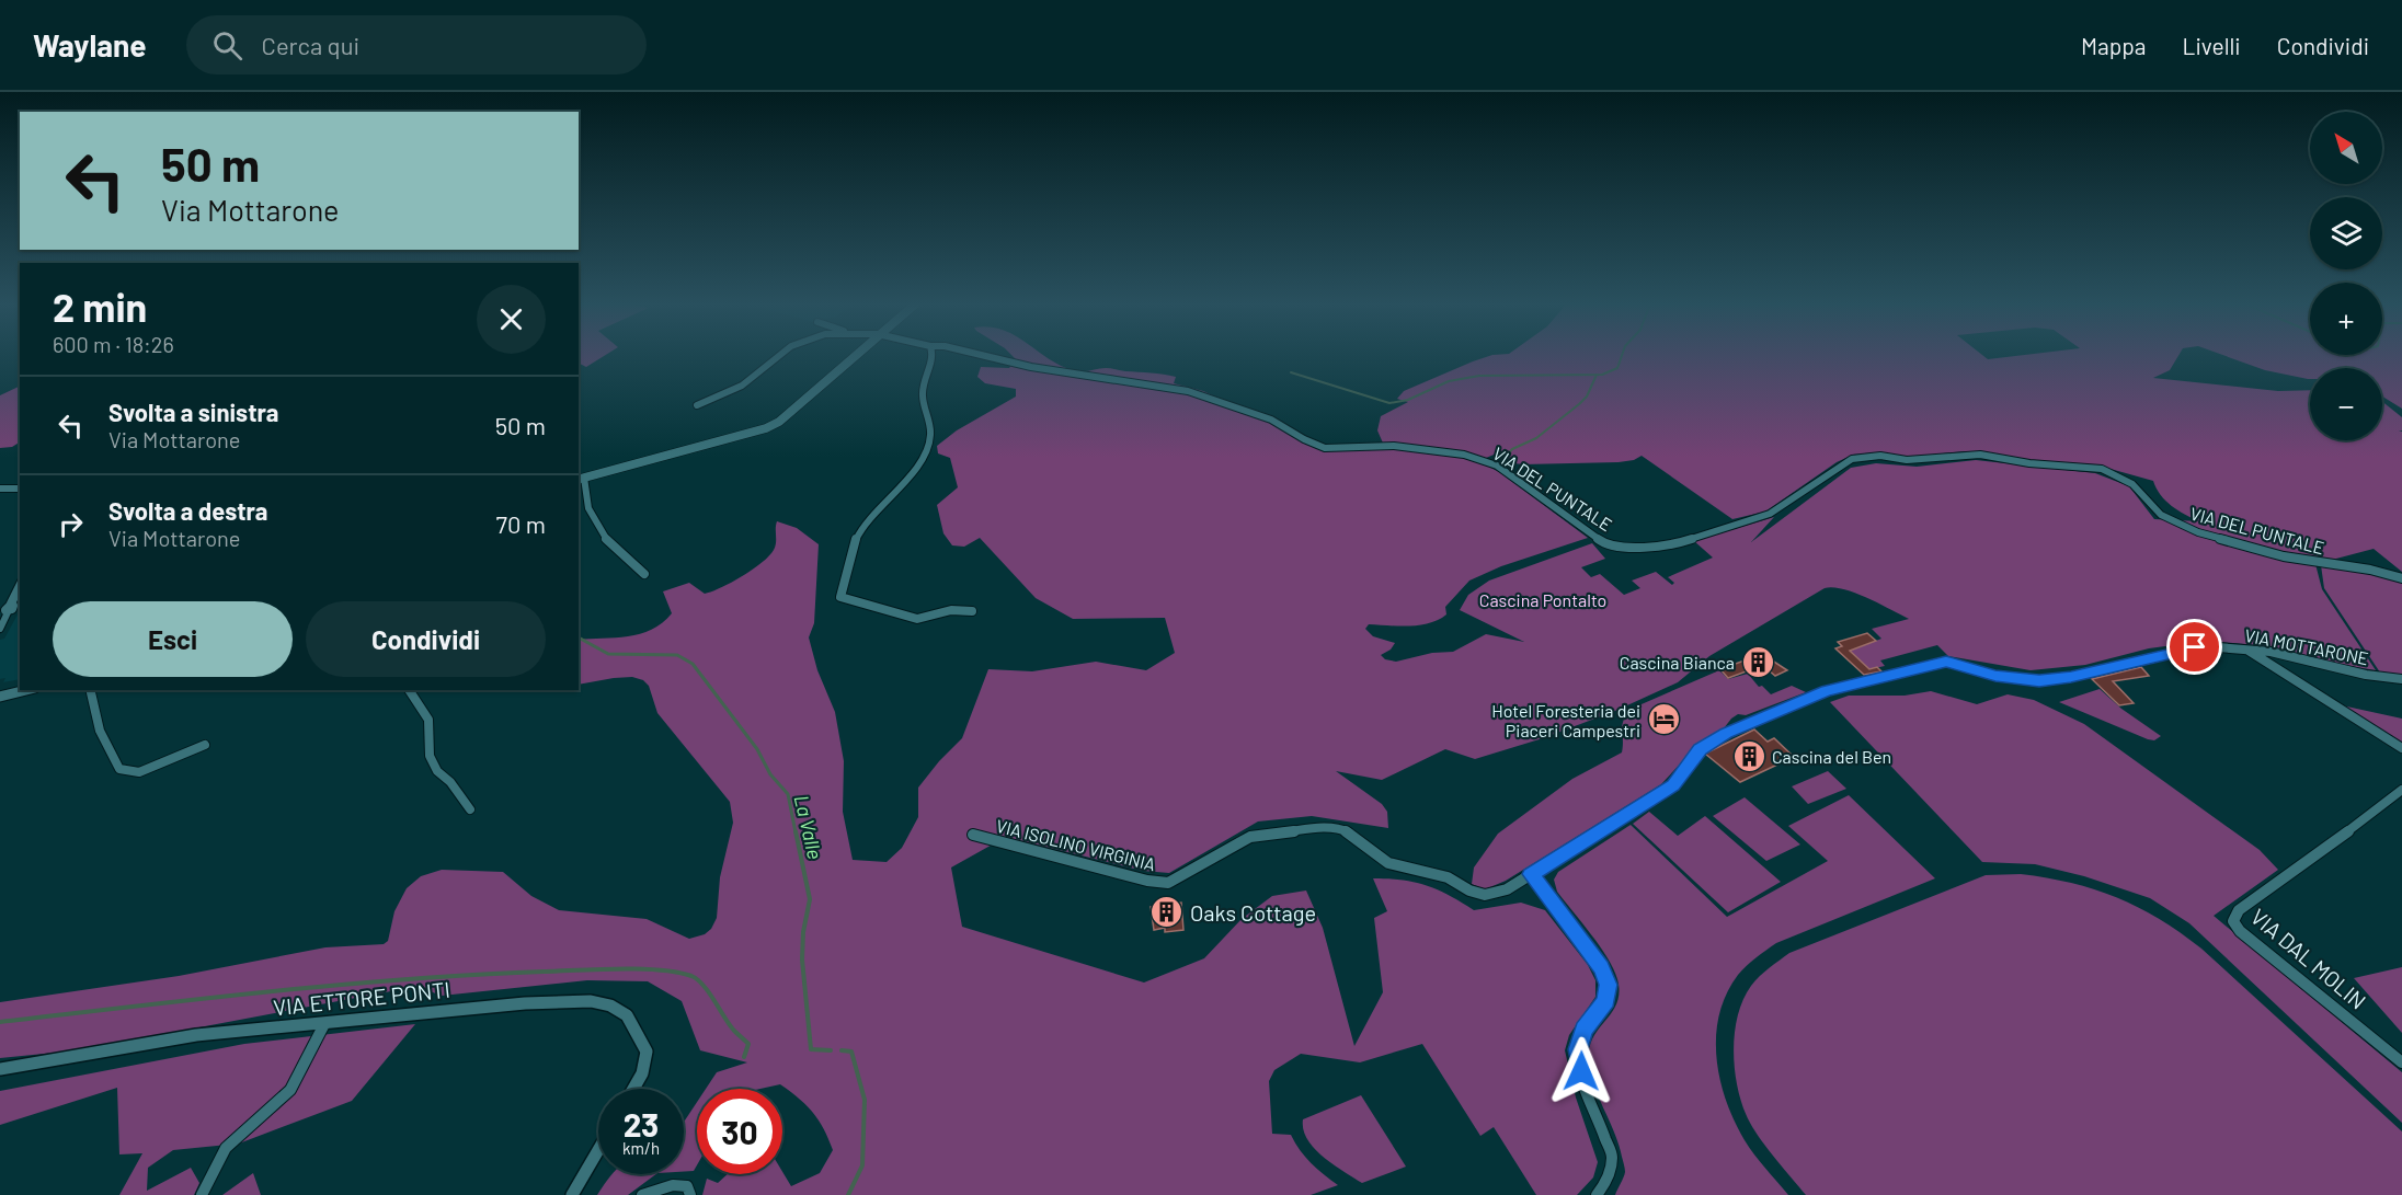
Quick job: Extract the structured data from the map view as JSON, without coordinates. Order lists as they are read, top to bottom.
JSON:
{
  "streets": {
    "street": [
      "VIA DEL PUNTALE",
      "VIA MOTTARONE",
      "VIA ISOLINO VIRGINIA",
      "VIA DAL MOLIN",
      "VIA ETTORE PONTI"
    ]
  },
  "crossings": [
    ["VIA MOTTARONE", "VIA ISOLINO VIRGINIA"]
  ],
  "water": ["La Valle"],
  "parks": ["Cascina Pontalto"],
  "places": {
    "building": ["Cascina Bianca", "Cascina del Ben", "Oaks Cottage"],
    "hotel": ["Hotel Foresteria dei Piaceri Campestri"]
  },
  "north": "top left",
  "page": {
    "header": "Waylane",
    "search": "Cerca qui",
    "nav": ["Mappa", "Livelli", "Condividi"],
    "map_buttons": ["+", "−"],
    "turn": ["50 m", "Via Mottarone"],
    "heading": ["2 min", "600 m · 18:26"],
    "list": [
      {
        "name": "Svolta a sinistra",
        "note": "Via Mottarone",
        "value": "50 m"
      },
      {
        "name": "Svolta a destra",
        "note": "Via Mottarone",
        "value": "70 m"
      }
    ],
    "buttons": ["Esci", "Condividi"],
    "speed": "23 km/h",
    "limit": "30"
  }
}
